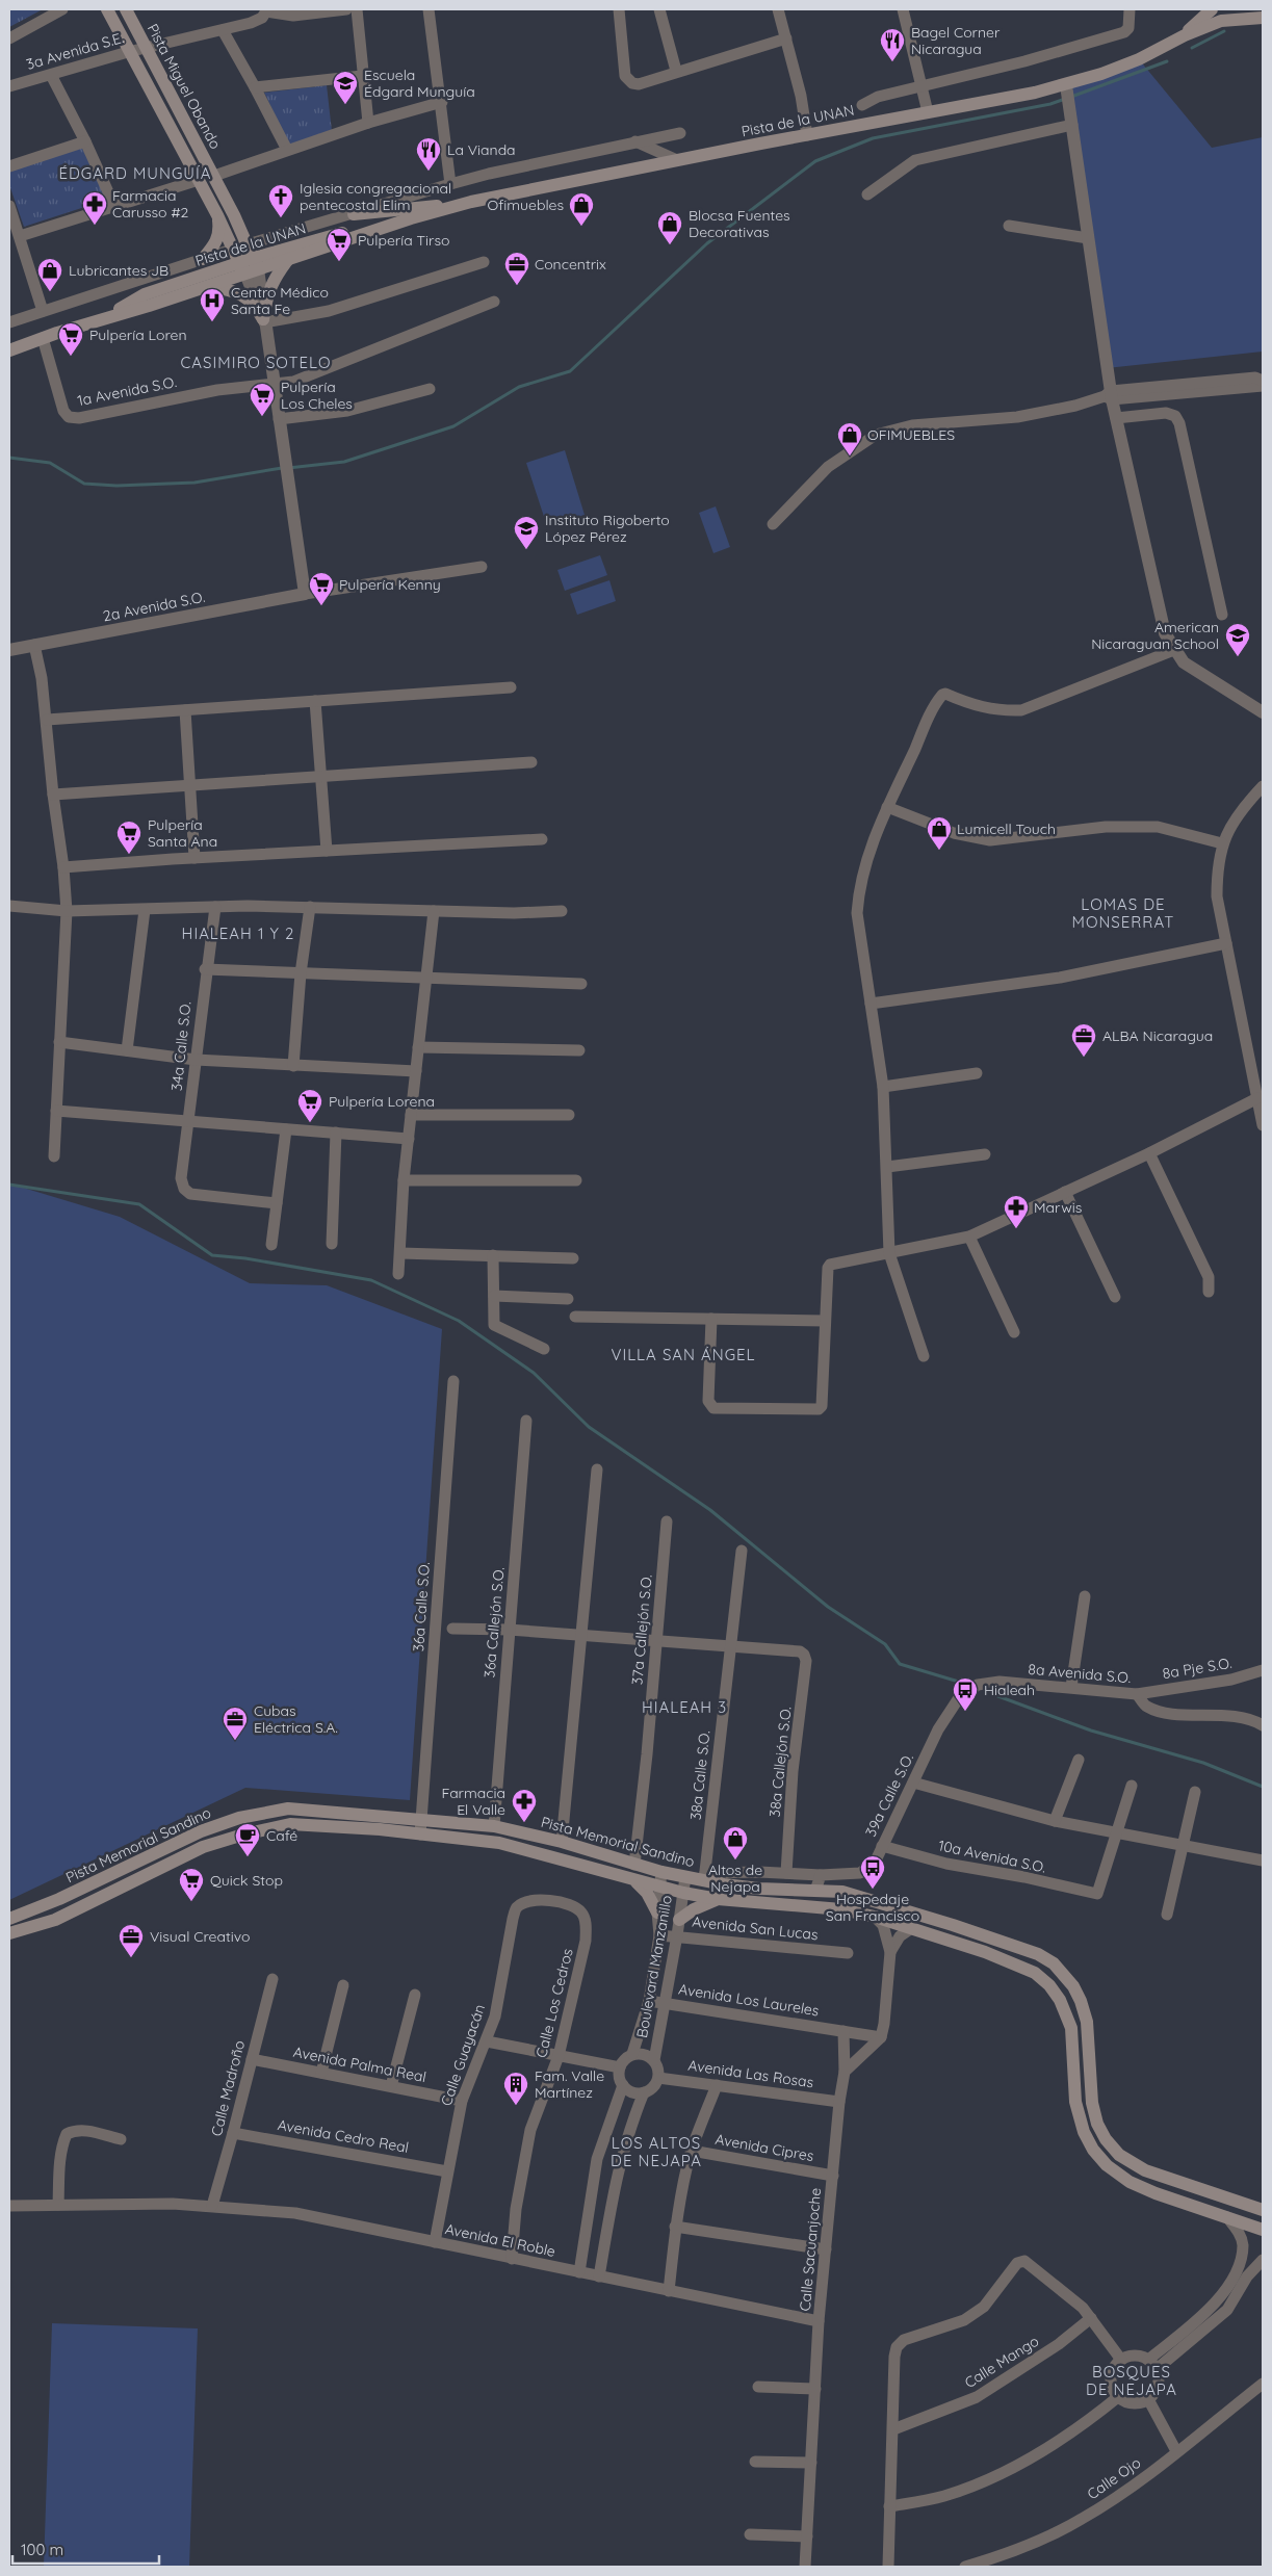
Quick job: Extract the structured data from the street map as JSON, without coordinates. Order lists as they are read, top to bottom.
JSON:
{
  "streets": {
    "main road": ["Pista Miguel Obando", "Pista de la UNAN", "Pista Memorial Sandino"],
    "street": [
      "3a Avenida S.E.",
      "1a Avenida S.O.",
      "2a Avenida S.O.",
      "34a Calle S.O.",
      "36a Calle S.O.",
      "36a Callejón S.O.",
      "37a Callejón S.O.",
      "8a Pje S.O.",
      "8a Avenida S.O.",
      "38a Callejón S.O.",
      "38a Calle S.O.",
      "39a Calle S.O.",
      "10a Avenida S.O.",
      "Avenida San Lucas",
      "Boulevard Manzanillo",
      "Avenida Los Laureles",
      "Calle Los Cedros",
      "Calle Guayacán",
      "Avenida Palma Real",
      "Avenida Las Rosas",
      "Calle Madroño",
      "Avenida Cedro Real",
      "Avenida Cipres",
      "Avenida El Roble",
      "Calle Sacuanjoche",
      "Calle Mango",
      "Calle Ojo"
    ]
  },
  "crossings": [
    ["3a Avenida S.E.", "Pista Miguel Obando"],
    ["Pista Miguel Obando", "Pista de la UNAN"],
    ["Pista Miguel Obando", "1a Avenida S.O."],
    ["Pista Miguel Obando", "2a Avenida S.O."],
    ["Pista de la UNAN", "1a Avenida S.O."],
    ["36a Calle S.O.", "Pista Memorial Sandino"],
    ["36a Callejón S.O.", "Pista Memorial Sandino"],
    ["37a Callejón S.O.", "Pista Memorial Sandino"],
    ["8a Pje S.O.", "8a Avenida S.O."],
    ["8a Avenida S.O.", "39a Calle S.O."],
    ["38a Callejón S.O.", "38a Calle S.O."],
    ["38a Callejón S.O.", "39a Calle S.O."],
    ["38a Calle S.O.", "39a Calle S.O."],
    ["38a Calle S.O.", "Pista Memorial Sandino"],
    ["39a Calle S.O.", "Pista Memorial Sandino"],
    ["39a Calle S.O.", "10a Avenida S.O."],
    ["Pista Memorial Sandino", "Boulevard Manzanillo"],
    ["Avenida San Lucas", "Boulevard Manzanillo"],
    ["Boulevard Manzanillo", "Avenida Los Laureles"],
    ["Boulevard Manzanillo", "Avenida Las Rosas"],
    ["Calle Los Cedros", "Calle Guayacán"],
    ["Calle Los Cedros", "Avenida El Roble"],
    ["Calle Guayacán", "Avenida Palma Real"],
    ["Calle Guayacán", "Avenida Cedro Real"],
    ["Calle Guayacán", "Avenida El Roble"],
    ["Avenida Palma Real", "Calle Madroño"],
    ["Avenida Las Rosas", "Calle Sacuanjoche"],
    ["Calle Madroño", "Avenida Cedro Real"],
    ["Calle Madroño", "Avenida El Roble"],
    ["Avenida Cipres", "Calle Sacuanjoche"],
    ["Avenida El Roble", "Calle Sacuanjoche"]
  ],
  "districts": [
    "ÉDGARD MUNGUÍA",
    "CASIMIRO SOTELO",
    "LOMAS DE MONSERRAT",
    "HIALEAH 1 Y 2",
    "VILLA SAN ÁNGEL",
    "HIALEAH 3",
    "LOS ALTOS DE NEJAPA",
    "BOSQUES DE NEJAPA"
  ],
  "places": {
    "restaurant": ["Bagel Corner Nicaragua", "La Vianda"],
    "school or university": ["Escuela Édgard Munguía", "Instituto Rigoberto López Pérez", "American Nicaraguan School"],
    "church": ["Iglesia congregacional pentecostal Elim"],
    "pharmacy": ["Farmacia Carusso #2", "Marwis", "Farmacia El Valle"],
    "shop": [
      "Ofimuebles",
      "Blocsa Fuentes Decorativas",
      "Lubricantes JB",
      "OFIMUEBLES",
      "Lumicell Touch",
      "Altos de Nejapa"
    ],
    "supermarket": [
      "Pulpería Tirso",
      "Pulpería Loren",
      "Pulpería Los Cheles",
      "Pulpería Kenny",
      "Pulpería Santa Ana",
      "Pulpería Lorena",
      "Quick Stop"
    ],
    "office": [
      "Concentrix",
      "ALBA Nicaragua",
      "Cubas Eléctrica S.A.",
      "Visual Creativo"
    ],
    "hospital": ["Centro Médico Santa Fe"],
    "bus stop": ["Hialeah", "Hospedaje San Francisco"],
    "cafe": ["Café"],
    "building": ["Fam. Valle Martínez"]
  },
  "scale_bar": "100 m"
}
